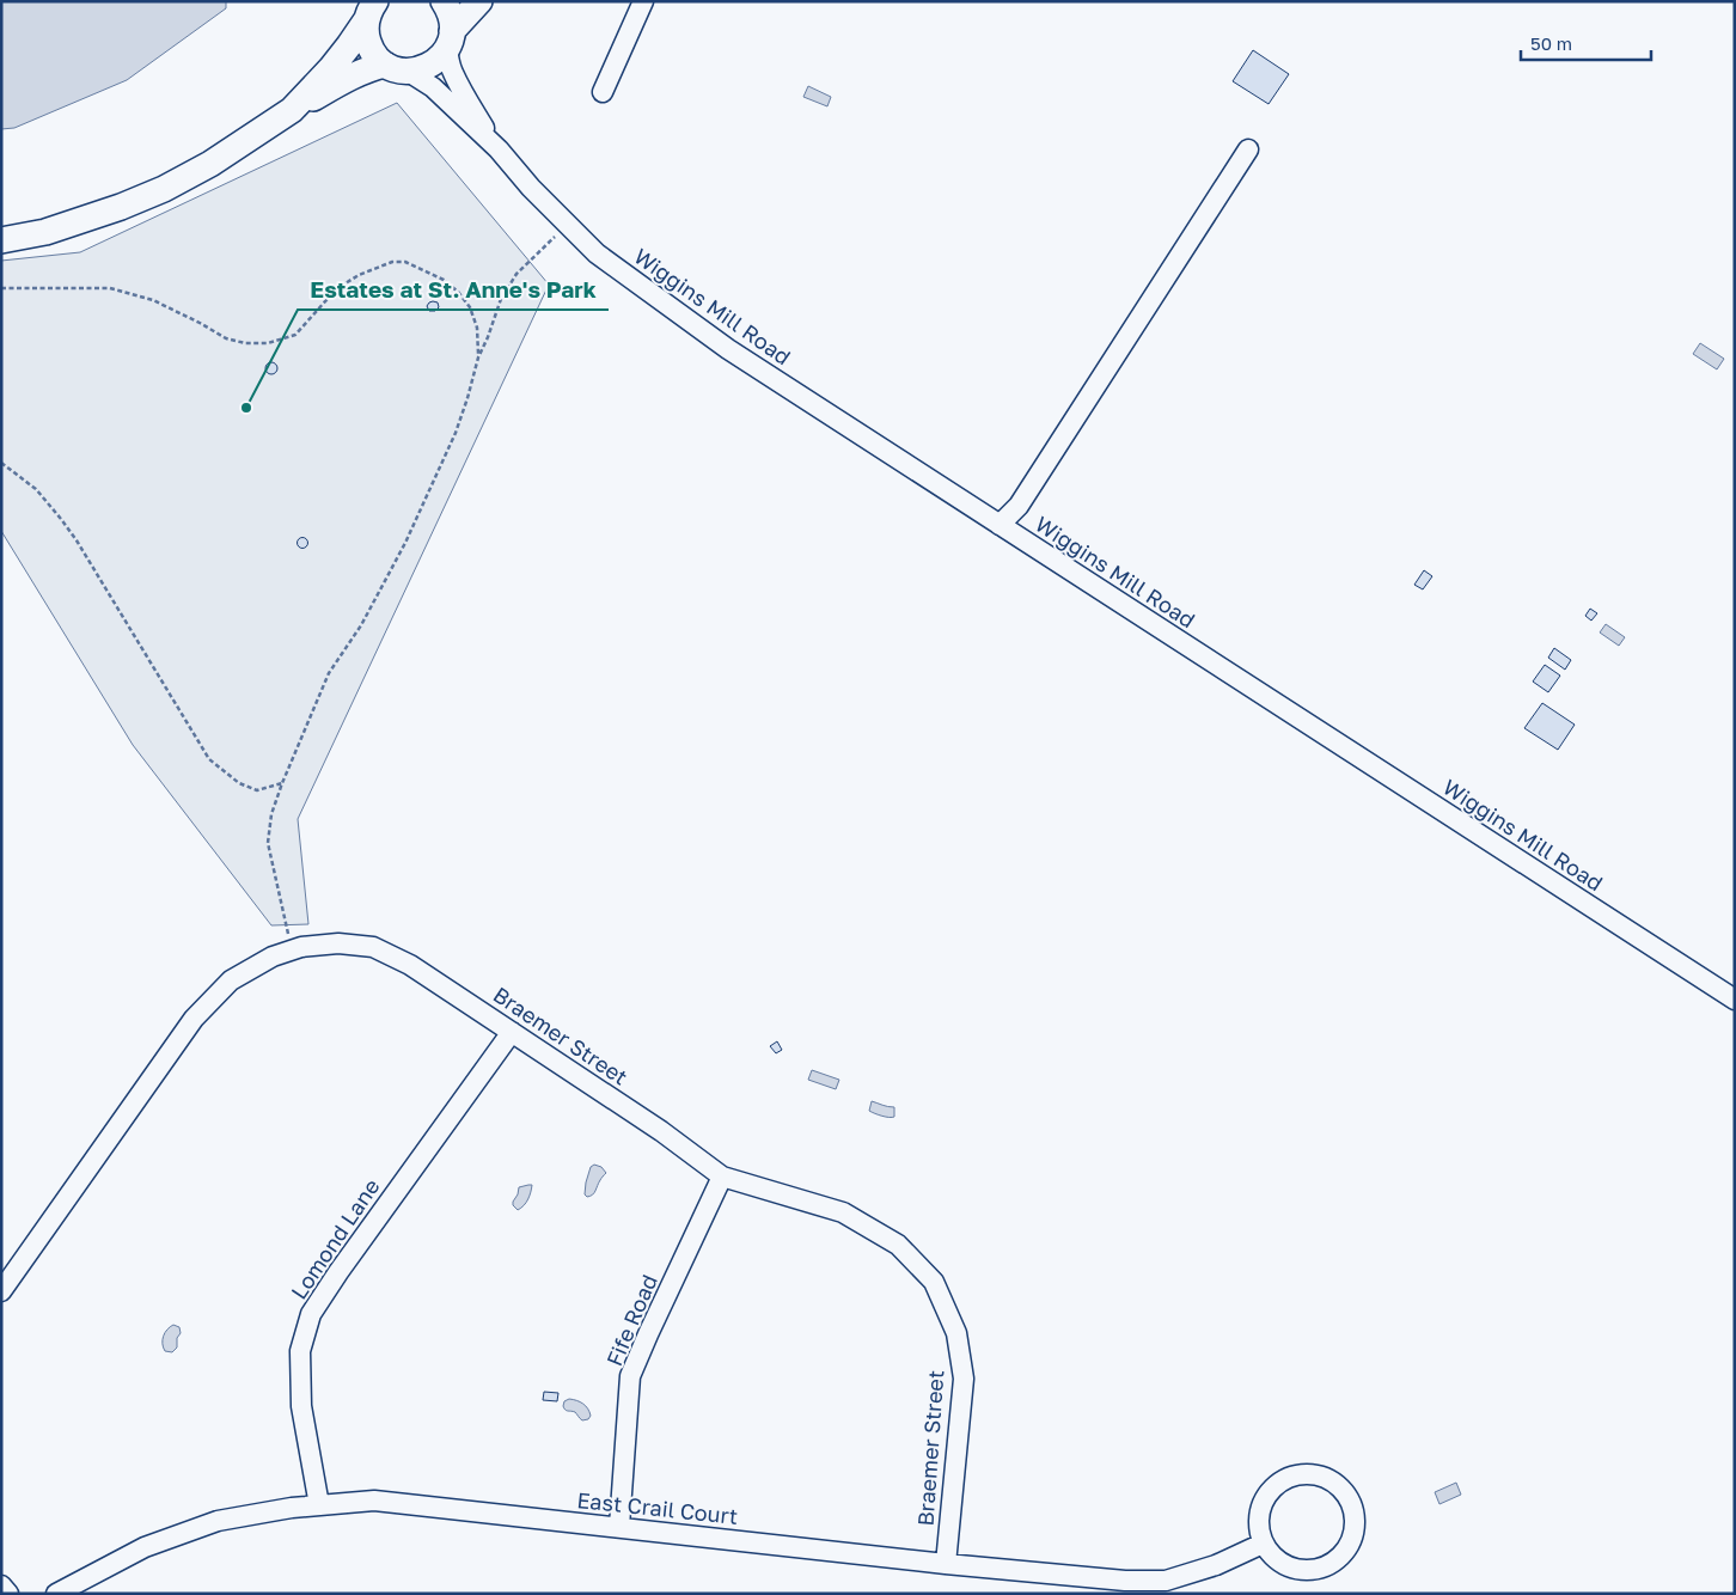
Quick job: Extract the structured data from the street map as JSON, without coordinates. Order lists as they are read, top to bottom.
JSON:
{
  "streets": {
    "street": [
      "Wiggins Mill Road",
      "Braemer Street",
      "Lomond Lane",
      "Fife Road",
      "East Crail Court"
    ]
  },
  "crossings": [
    ["Braemer Street", "Lomond Lane"],
    ["Braemer Street", "Fife Road"],
    ["Braemer Street", "East Crail Court"],
    ["Lomond Lane", "East Crail Court"],
    ["Fife Road", "East Crail Court"]
  ],
  "places": ["Estates at St. Anne's Park"],
  "scale_bar": "50 m"
}
